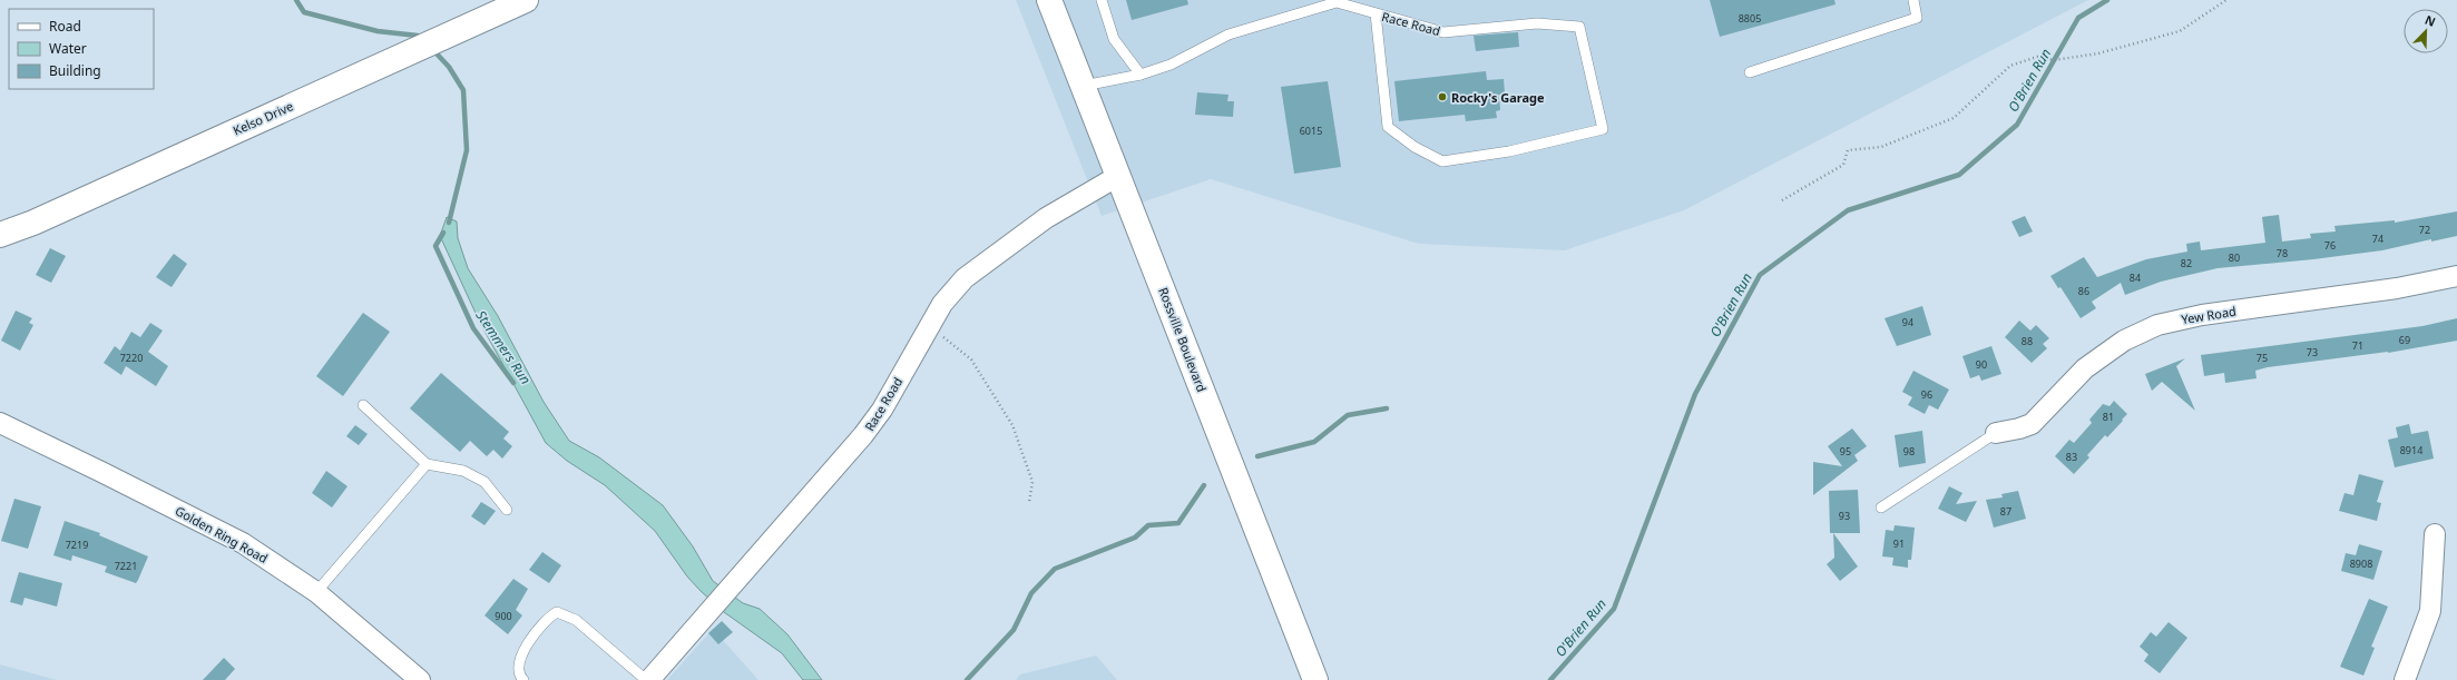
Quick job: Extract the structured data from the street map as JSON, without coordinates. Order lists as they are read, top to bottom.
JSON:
{
  "streets": {
    "main road": ["Kelso Drive", "Rossville Boulevard"],
    "street": ["Race Road", "Yew Road", "Golden Ring Road"]
  },
  "crossings": [
    ["Race Road", "Rossville Boulevard"]
  ],
  "water": ["O'Brien Run", "Stemmers Run"],
  "places": ["Rocky's Garage"],
  "house_numbers": [
    "8805",
    "6015",
    "72",
    "74",
    "76",
    "78",
    "80",
    "82",
    "84",
    "86",
    "94",
    "69",
    "88",
    "71",
    "73",
    "7220",
    "75",
    "90",
    "96",
    "81",
    "8914",
    "95",
    "98",
    "83",
    "87",
    "93",
    "91",
    "7219",
    "8908",
    "7221",
    "900"
  ],
  "legend": ["Road", "Water", "Building"],
  "north": "top right"
}
